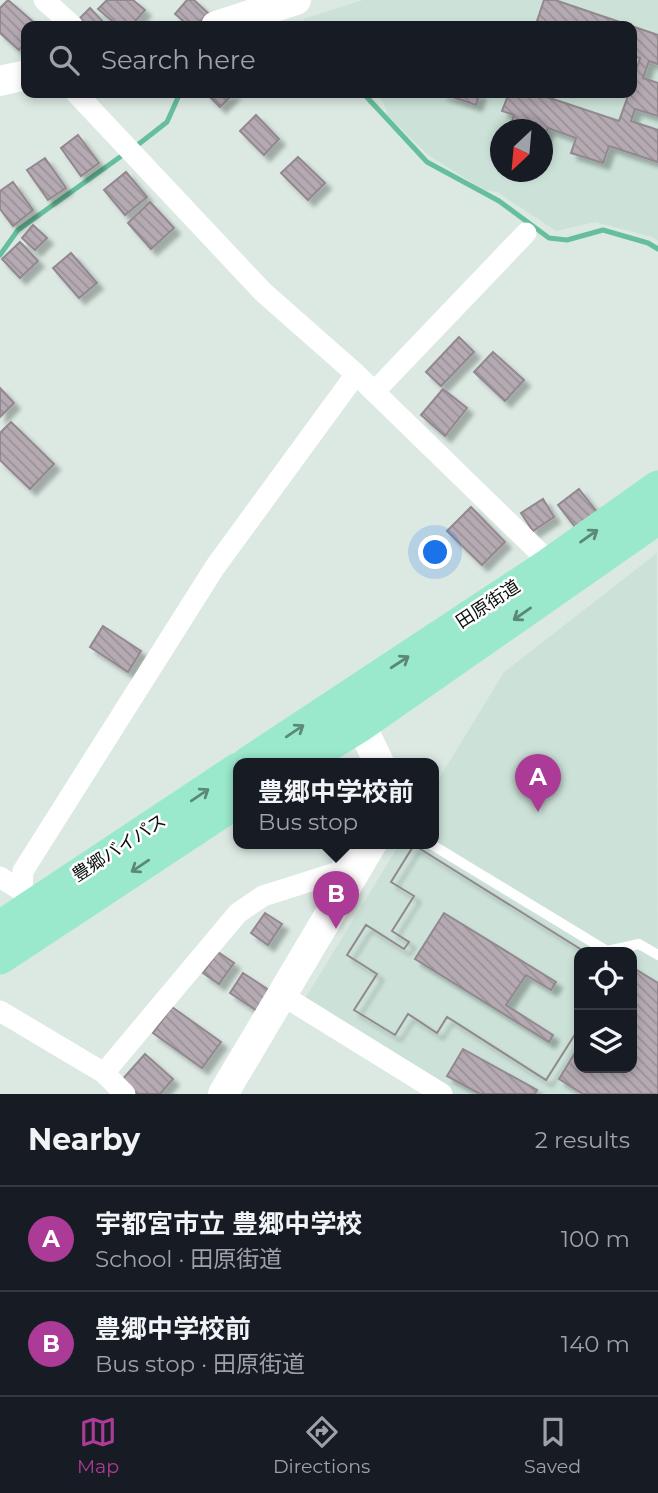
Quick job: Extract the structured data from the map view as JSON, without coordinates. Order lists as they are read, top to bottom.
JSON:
{
  "streets": {
    "main road": ["田原街道", "豊郷バイパス"]
  },
  "north": "bottom left",
  "page": {
    "search": "Search here",
    "pins": ["A", "B"],
    "popup": ["豊郷中学校前", "Bus stop"],
    "heading": ["Nearby", "2 results"],
    "list": [
      {
        "mark": "A",
        "name": "宇都宮市立 豊郷中学校",
        "note": "School · 田原街道",
        "value": "100 m"
      },
      {
        "mark": "B",
        "name": "豊郷中学校前",
        "note": "Bus stop · 田原街道",
        "value": "140 m"
      }
    ],
    "nav": ["Map", "Directions", "Saved"]
  }
}
